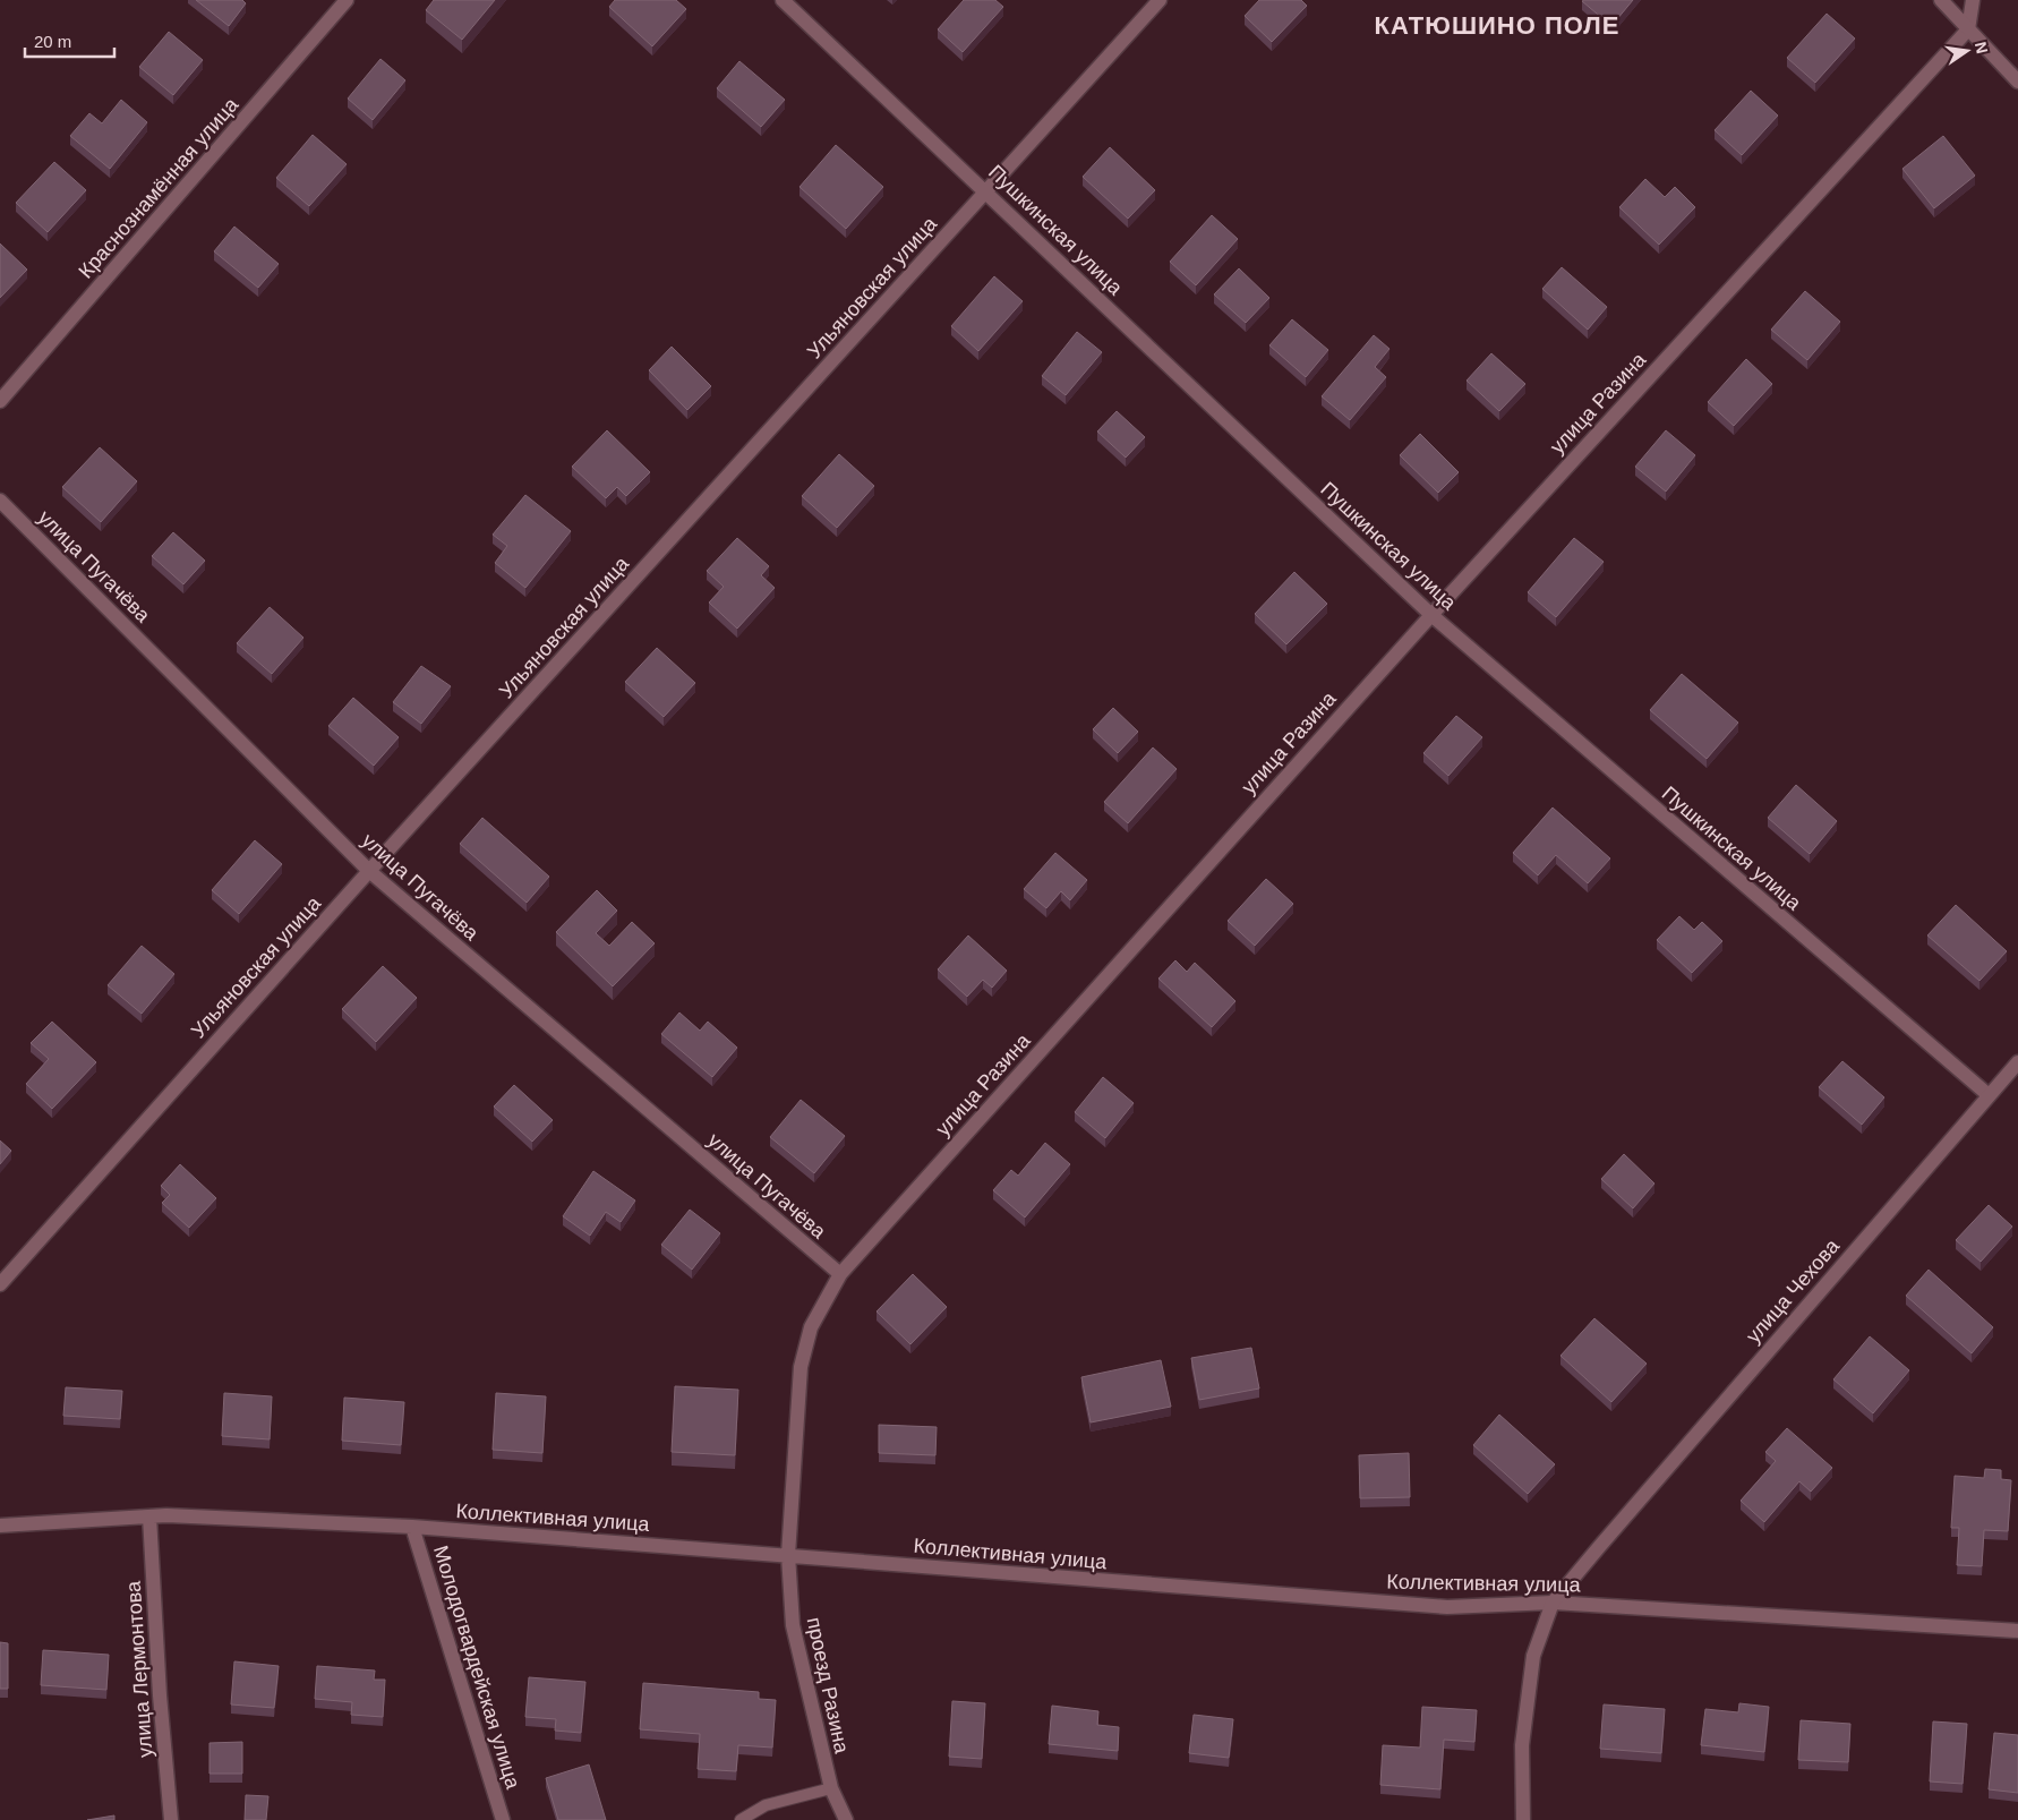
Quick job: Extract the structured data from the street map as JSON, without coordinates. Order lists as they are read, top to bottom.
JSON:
{
  "streets": {
    "street": [
      "Краснознамённая улица",
      "Пушкинская улица",
      "Ульяновская улица",
      "улица Разина",
      "улица Пугачёва",
      "улица Чехова",
      "Коллективная улица",
      "Молодогвардейская улица",
      "улица Лермонтова",
      "проезд Разина"
    ]
  },
  "crossings": [
    ["Пушкинская улица", "Ульяновская улица"],
    ["Пушкинская улица", "улица Разина"],
    ["Пушкинская улица", "улица Чехова"],
    ["Ульяновская улица", "улица Пугачёва"],
    ["улица Разина", "улица Пугачёва"],
    ["улица Разина", "Коллективная улица"],
    ["улица Разина", "проезд Разина"],
    ["улица Чехова", "Коллективная улица"],
    ["Коллективная улица", "Молодогвардейская улица"],
    ["Коллективная улица", "улица Лермонтова"],
    ["Коллективная улица", "проезд Разина"]
  ],
  "districts": ["КАТЮШИНО ПОЛЕ"],
  "scale_bar": "20 m",
  "north": "right"
}
